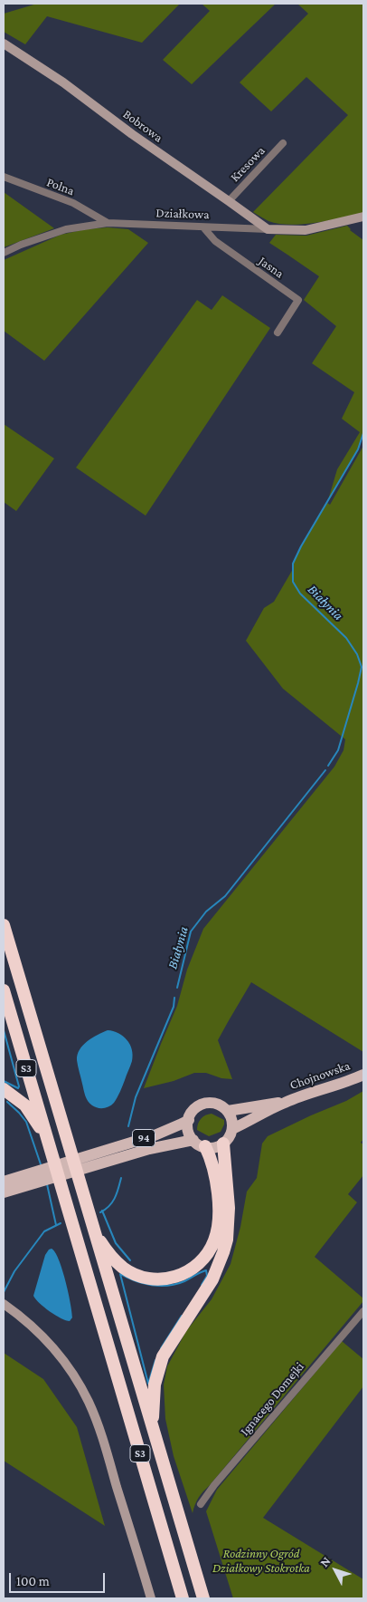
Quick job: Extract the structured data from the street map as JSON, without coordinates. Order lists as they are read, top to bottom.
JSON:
{
  "streets": {
    "highway": ["S3"],
    "main road": ["Chojnowska", "94"],
    "street": [
      "Bobrowa",
      "Kresowa",
      "Polna",
      "Działkowa",
      "Jasna",
      "Ignacego Domejki"
    ]
  },
  "crossings": [
    ["Bobrowa", "Kresowa"],
    ["Bobrowa", "Działkowa"],
    ["Polna", "Działkowa"],
    ["Działkowa", "Jasna"],
    ["Chojnowska", "94"]
  ],
  "water": ["Białynia"],
  "parks": ["Rodzinny Ogród Działkowy Stokrotka"],
  "scale_bar": "100 m",
  "north": "top left"
}
